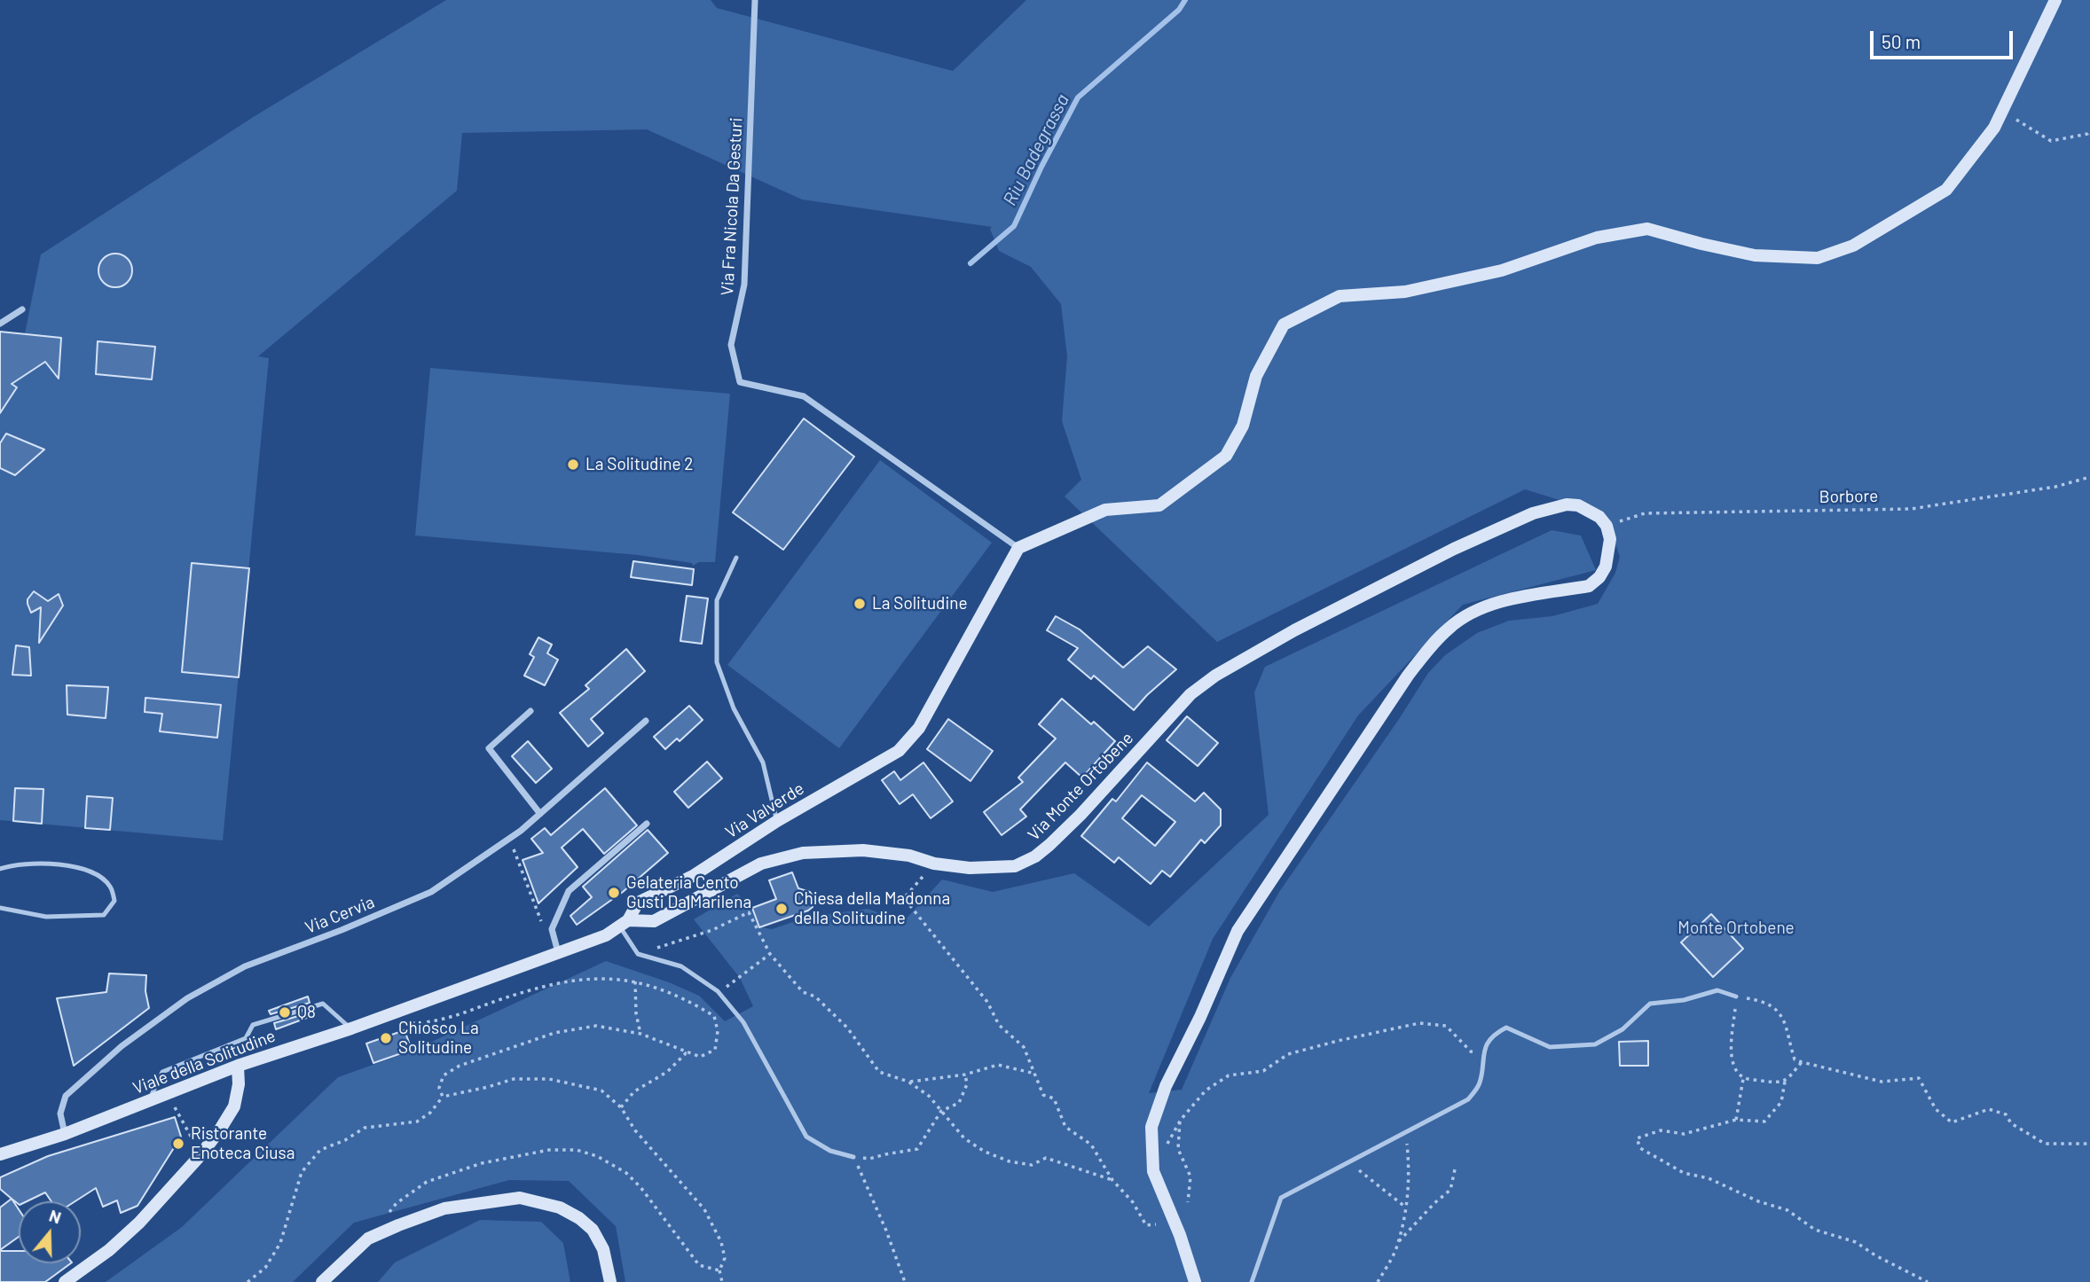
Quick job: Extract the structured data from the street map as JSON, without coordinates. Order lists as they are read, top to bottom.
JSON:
{
  "streets": {
    "street": [
      "Via Fra Nicola Da Gesturi",
      "Via Monte Ortobene",
      "Via Valverde",
      "Via Cervia",
      "Viale della Solitudine"
    ],
    "path": ["Borbore"]
  },
  "crossings": [
    ["Via Fra Nicola Da Gesturi", "Via Valverde"],
    ["Borbore", "Via Monte Ortobene"],
    ["Via Monte Ortobene", "Via Valverde"],
    ["Via Monte Ortobene", "Viale della Solitudine"],
    ["Via Valverde", "Viale della Solitudine"],
    ["Via Cervia", "Viale della Solitudine"]
  ],
  "water": ["Riu Badegrassa"],
  "parks": ["Monte Ortobene"],
  "places": [
    "La Solitudine 2",
    "La Solitudine",
    "Gelateria Cento Gusti Da Marilena",
    "Chiesa della Madonna della Solitudine",
    "Q8",
    "Chiosco La Solitudine",
    "Ristorante Enoteca Ciusa"
  ],
  "scale_bar": "50 m",
  "north": "top"
}
